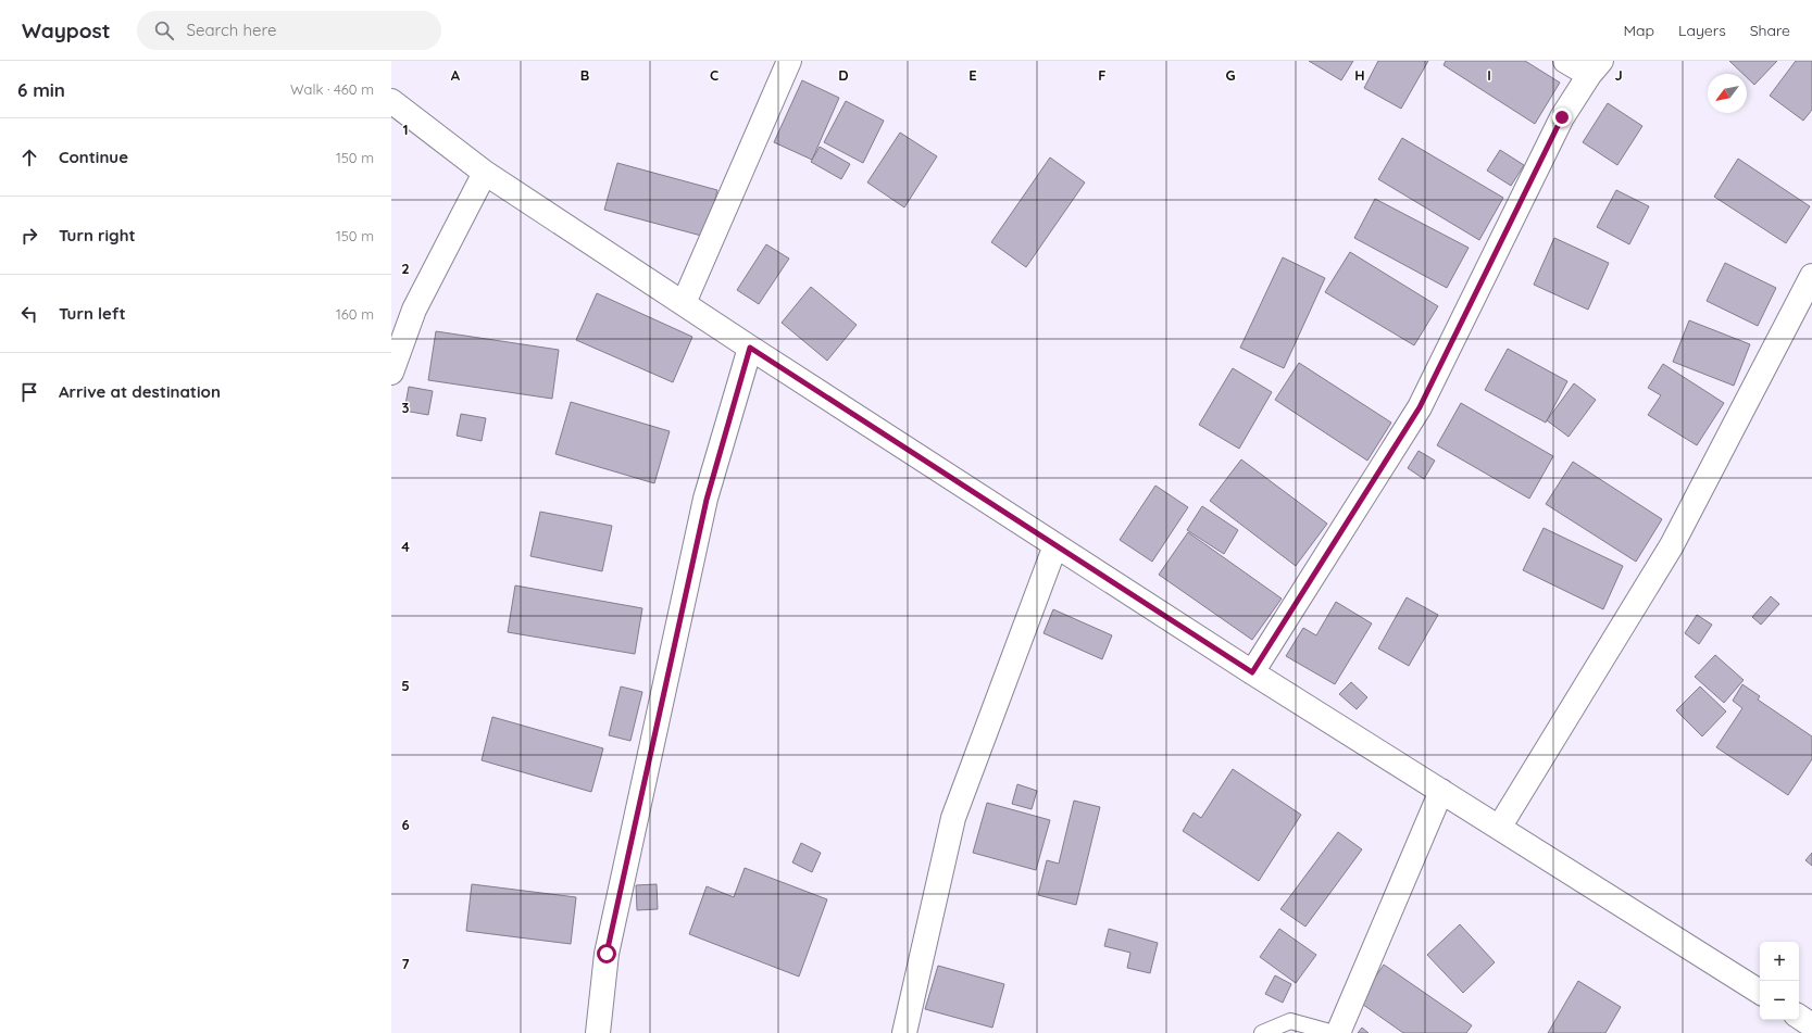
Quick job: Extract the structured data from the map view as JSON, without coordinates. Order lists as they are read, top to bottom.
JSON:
{
  "north": "bottom left",
  "page": {
    "header": "Waypost",
    "search": "Search here",
    "nav": ["Map", "Layers", "Share"],
    "heading": ["6 min", "Walk · 460 m"],
    "list": [
      ["Continue", "150 m"],
      ["Turn right", "150 m"],
      ["Turn left", "160 m"],
      "Arrive at destination"
    ],
    "map_buttons": ["+", "−"]
  },
  "grid": {
    "columns": [
      "A",
      "B",
      "C",
      "D",
      "E",
      "F",
      "G",
      "H",
      "I",
      "J"
    ],
    "rows": [
      "1",
      "2",
      "3",
      "4",
      "5",
      "6",
      "7"
    ]
  }
}
